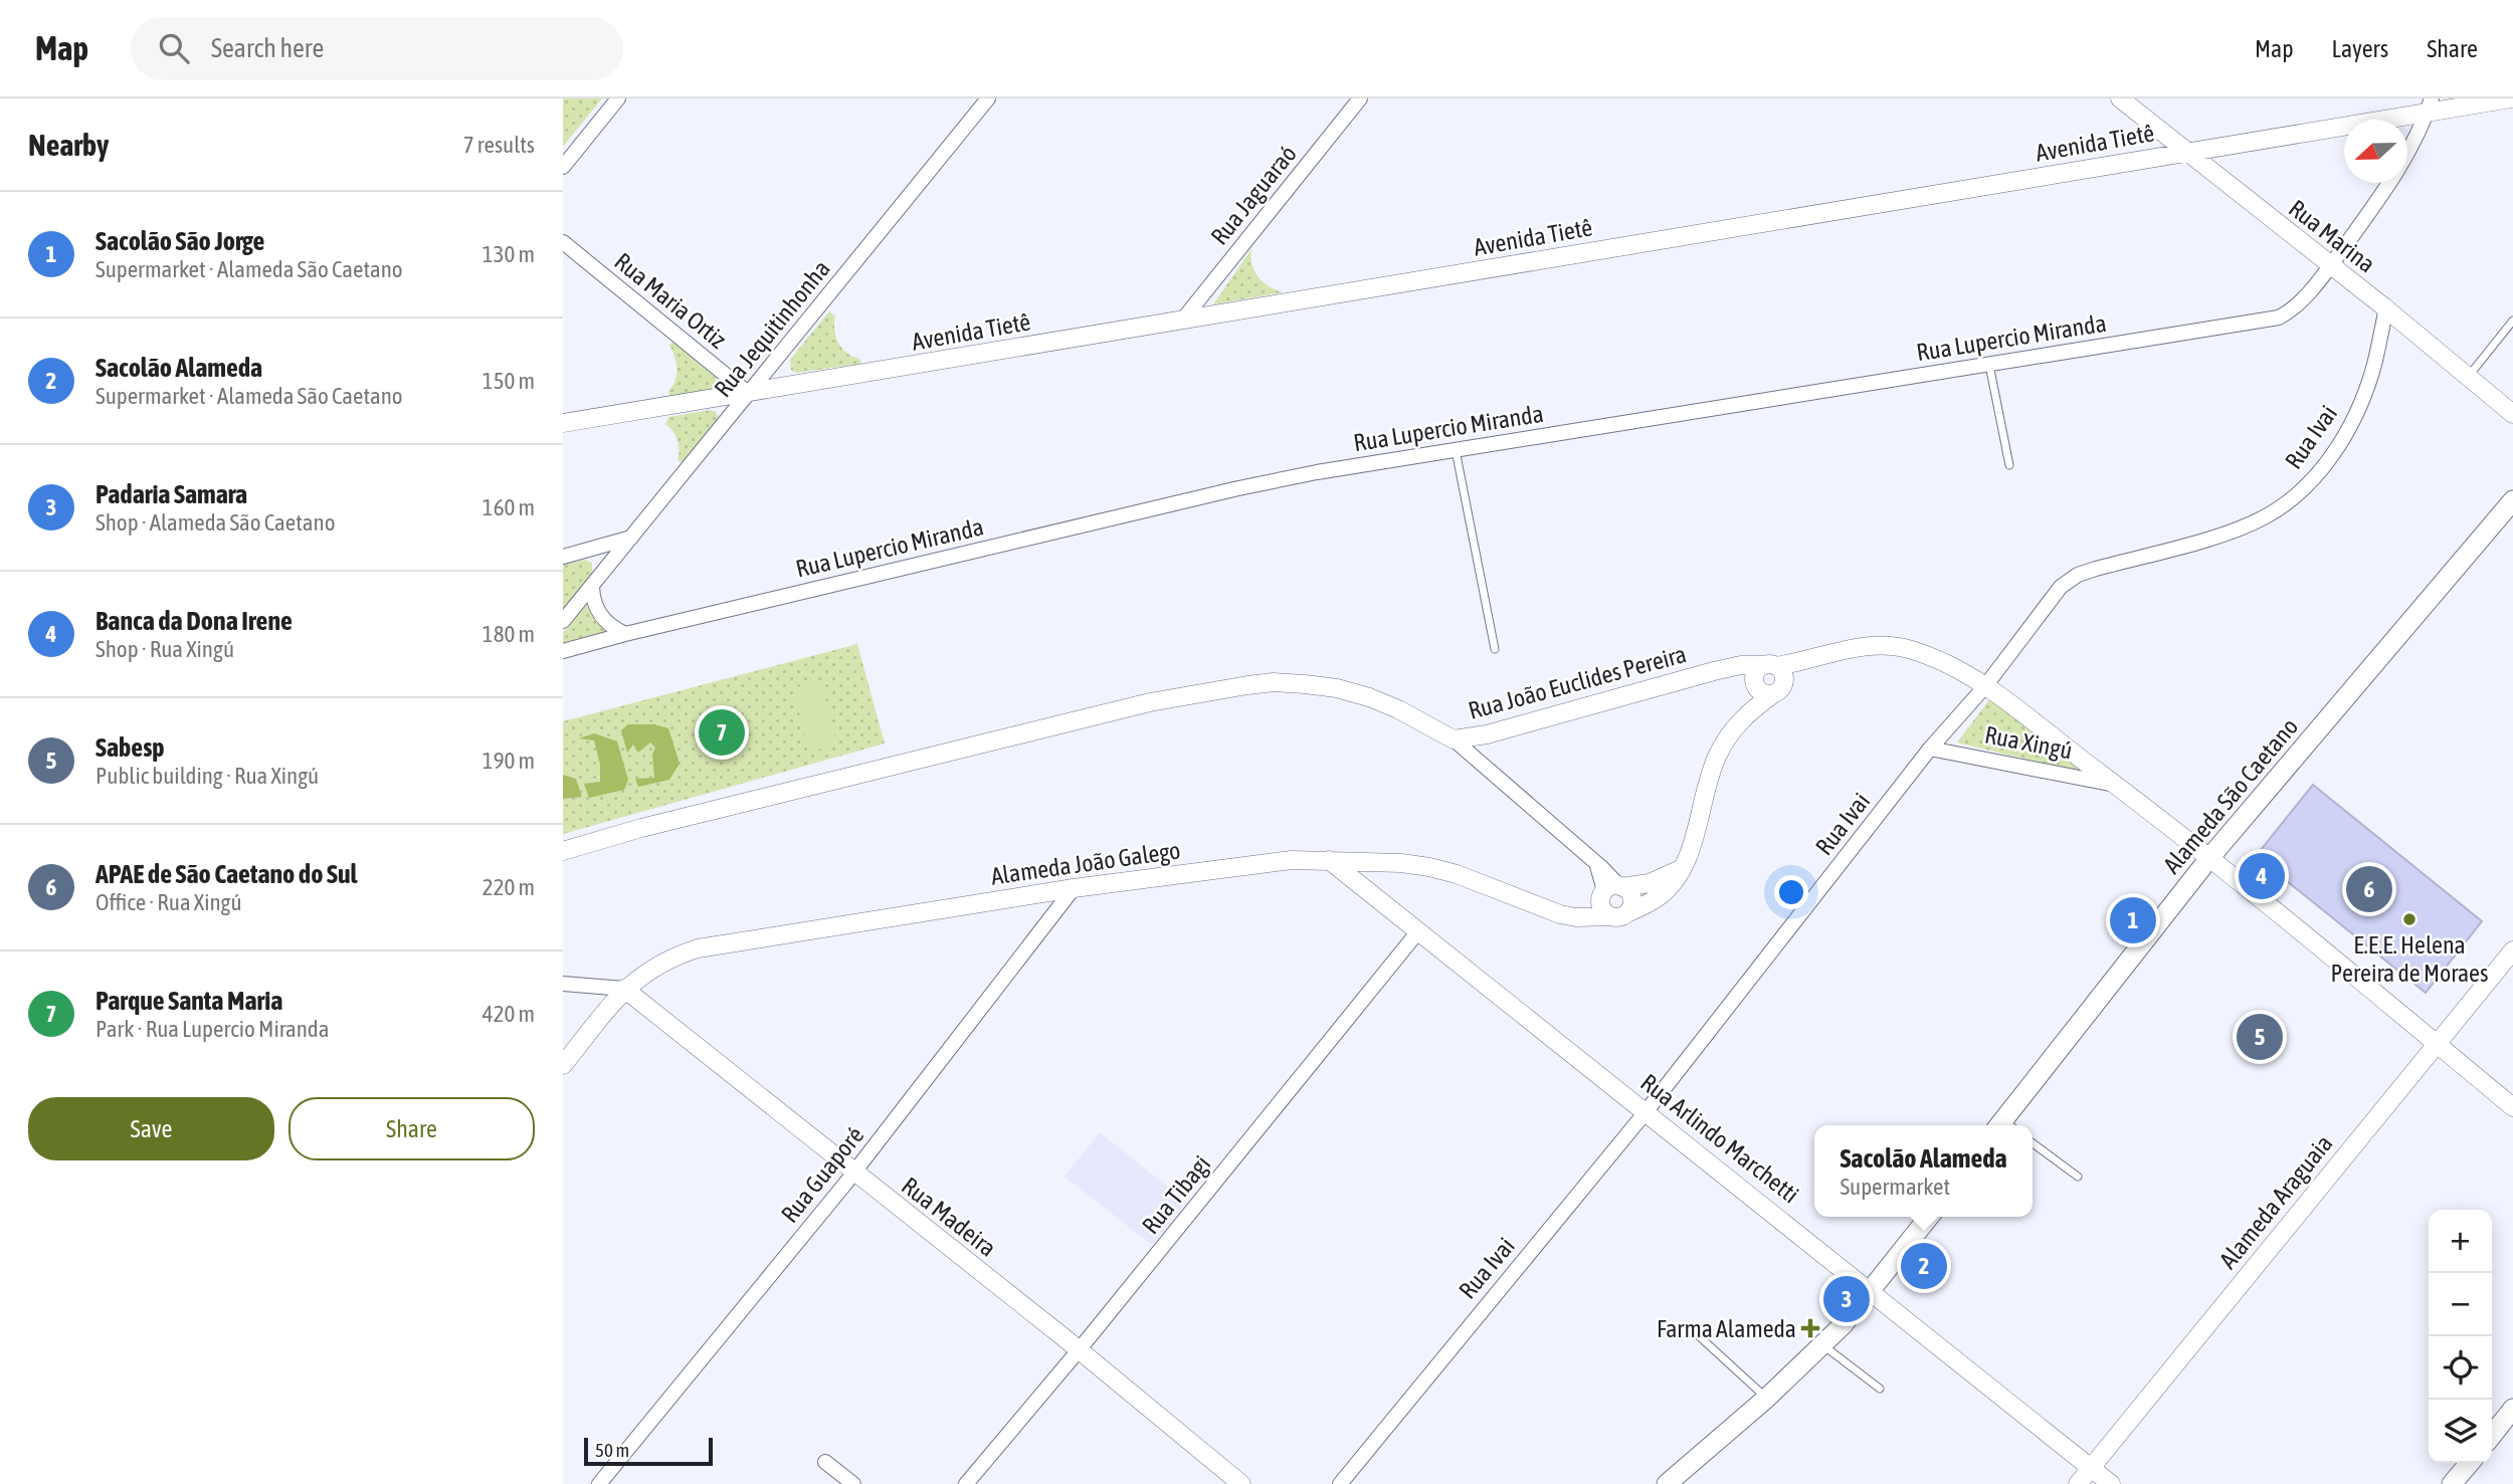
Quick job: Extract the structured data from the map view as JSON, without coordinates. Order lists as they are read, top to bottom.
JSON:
{
  "streets": {
    "main road": ["Alameda São Caetano"],
    "street": [
      "Avenida Tietê",
      "Rua Jaguaraó",
      "Rua Marina",
      "Rua Maria Ortiz",
      "Rua Jequitinhonha",
      "Rua Lupercio Miranda",
      "Rua Ivai",
      "Rua João Euclides Pereira",
      "Rua Xingú",
      "Alameda João Galego",
      "Rua Arlindo Marchetti",
      "Rua Guaporé",
      "Rua Tibagi",
      "Alameda Araguaia",
      "Rua Madeira"
    ]
  },
  "crossings": [
    ["Avenida Tietê", "Rua Jaguaraó"],
    ["Avenida Tietê", "Rua Marina"],
    ["Avenida Tietê", "Rua Maria Ortiz"],
    ["Avenida Tietê", "Rua Jequitinhonha"],
    ["Avenida Tietê", "Rua Lupercio Miranda"],
    ["Rua Marina", "Rua Lupercio Miranda"],
    ["Rua Marina", "Rua Ivai"],
    ["Rua Maria Ortiz", "Rua Jequitinhonha"],
    ["Rua Ivai", "Rua Xingú"],
    ["Rua Ivai", "Rua Arlindo Marchetti"],
    ["Rua João Euclides Pereira", "Alameda João Galego"],
    ["Rua Xingú", "Alameda São Caetano"],
    ["Rua Xingú", "Alameda Araguaia"],
    ["Alameda João Galego", "Rua Arlindo Marchetti"],
    ["Alameda João Galego", "Rua Guaporé"],
    ["Alameda João Galego", "Rua Madeira"],
    ["Rua Arlindo Marchetti", "Rua Tibagi"],
    ["Rua Arlindo Marchetti", "Alameda Araguaia"],
    ["Rua Guaporé", "Rua Madeira"],
    ["Rua Tibagi", "Rua Madeira"]
  ],
  "places": {
    "other": ["E.E.E. Helena Pereira de Moraes"],
    "health": ["Farma Alameda"]
  },
  "scale_bar": "50 m",
  "north": "left",
  "page": {
    "header": "Map",
    "search": "Search here",
    "nav": ["Map", "Layers", "Share"],
    "heading": ["Nearby", "7 results"],
    "list": [
      {
        "mark": "1",
        "name": "Sacolão São Jorge",
        "note": "Supermarket · Alameda São Caetano",
        "value": "130 m"
      },
      {
        "mark": "2",
        "name": "Sacolão Alameda",
        "note": "Supermarket · Alameda São Caetano",
        "value": "150 m"
      },
      {
        "mark": "3",
        "name": "Padaria Samara",
        "note": "Shop · Alameda São Caetano",
        "value": "160 m"
      },
      {
        "mark": "4",
        "name": "Banca da Dona Irene",
        "note": "Shop · Rua Xingú",
        "value": "180 m"
      },
      {
        "mark": "5",
        "name": "Sabesp",
        "note": "Public building · Rua Xingú",
        "value": "190 m"
      },
      {
        "mark": "6",
        "name": "APAE de São Caetano do Sul",
        "note": "Office · Rua Xingú",
        "value": "220 m"
      },
      {
        "mark": "7",
        "name": "Parque Santa Maria",
        "note": "Park · Rua Lupercio Miranda",
        "value": "420 m"
      }
    ],
    "pins": [
      "7",
      "4",
      "6",
      "1",
      "5",
      "2",
      "3"
    ],
    "buttons": ["Save", "Share"],
    "popup": ["Sacolão Alameda", "Supermarket"],
    "map_buttons": ["+", "−"],
    "scale": "50 m"
  }
}
